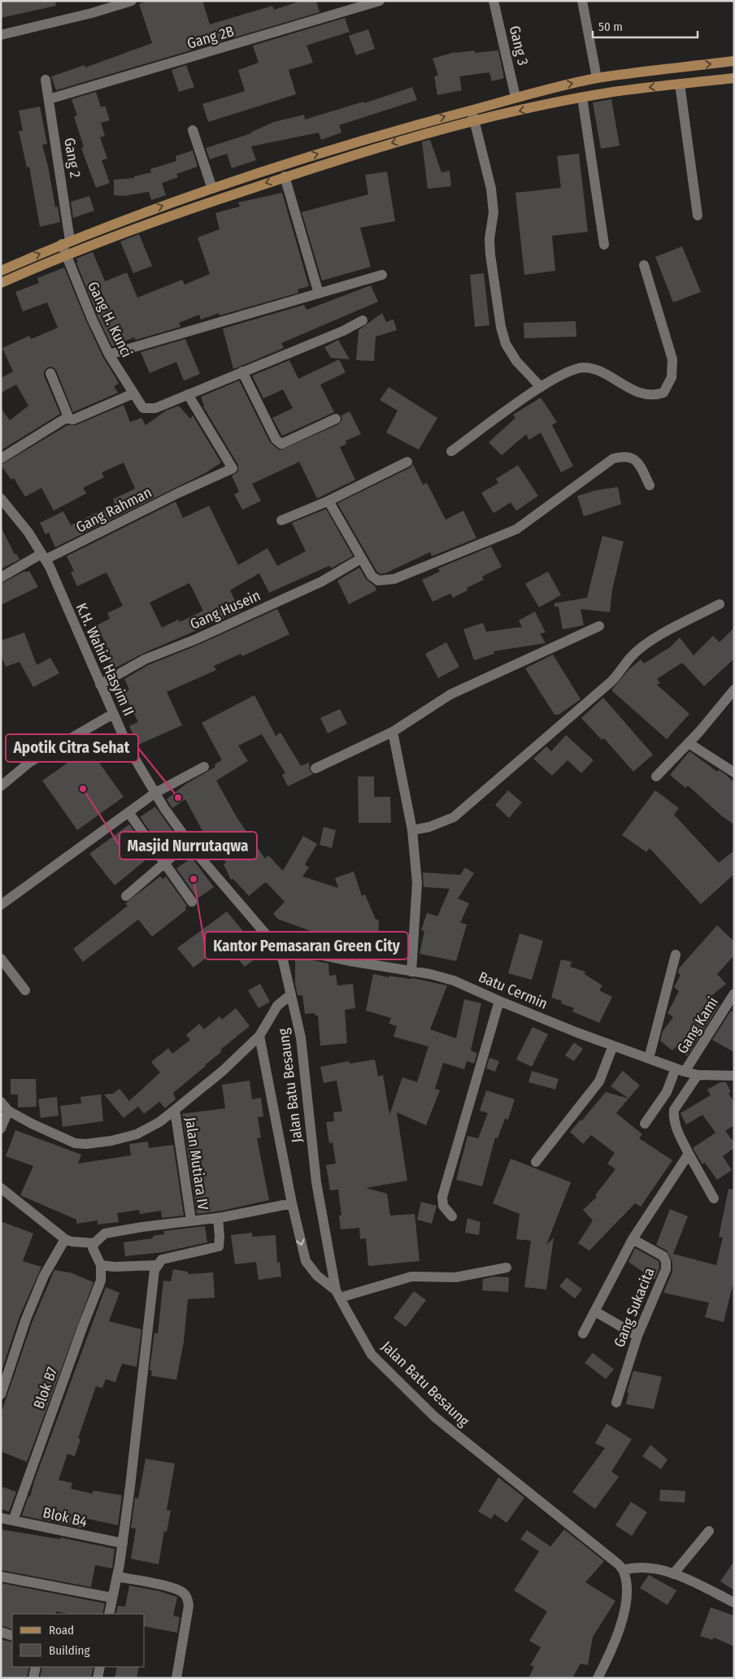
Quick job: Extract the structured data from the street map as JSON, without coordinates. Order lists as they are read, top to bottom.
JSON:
{
  "streets": {
    "street": [
      "Gang 2B",
      "Gang 3",
      "Gang 2",
      "Gang H. Kunci",
      "Gang Rahman",
      "Gang Husein",
      "K.H. Wahid Hasyim II",
      "Batu Cermin",
      "Gang Kami",
      "Jalan Batu Besaung",
      "Jalan Mutiara IV",
      "Gang Sukacita",
      "Blok B7",
      "Blok B4"
    ]
  },
  "crossings": [
    ["Gang 2B", "Gang 2"],
    ["Gang 2", "Gang H. Kunci"],
    ["Gang H. Kunci", "Gang Rahman"],
    ["Gang Rahman", "K.H. Wahid Hasyim II"],
    ["Gang Husein", "K.H. Wahid Hasyim II"],
    ["K.H. Wahid Hasyim II", "Batu Cermin"],
    ["K.H. Wahid Hasyim II", "Jalan Batu Besaung"],
    ["Batu Cermin", "Gang Kami"],
    ["Batu Cermin", "Jalan Batu Besaung"],
    ["Blok B7", "Blok B4"]
  ],
  "places": ["Masjid Nurrutaqwa", "Apotik Citra Sehat", "Kantor Pemasaran Green City"],
  "legend": ["Road", "Building"],
  "scale_bar": "50 m"
}
